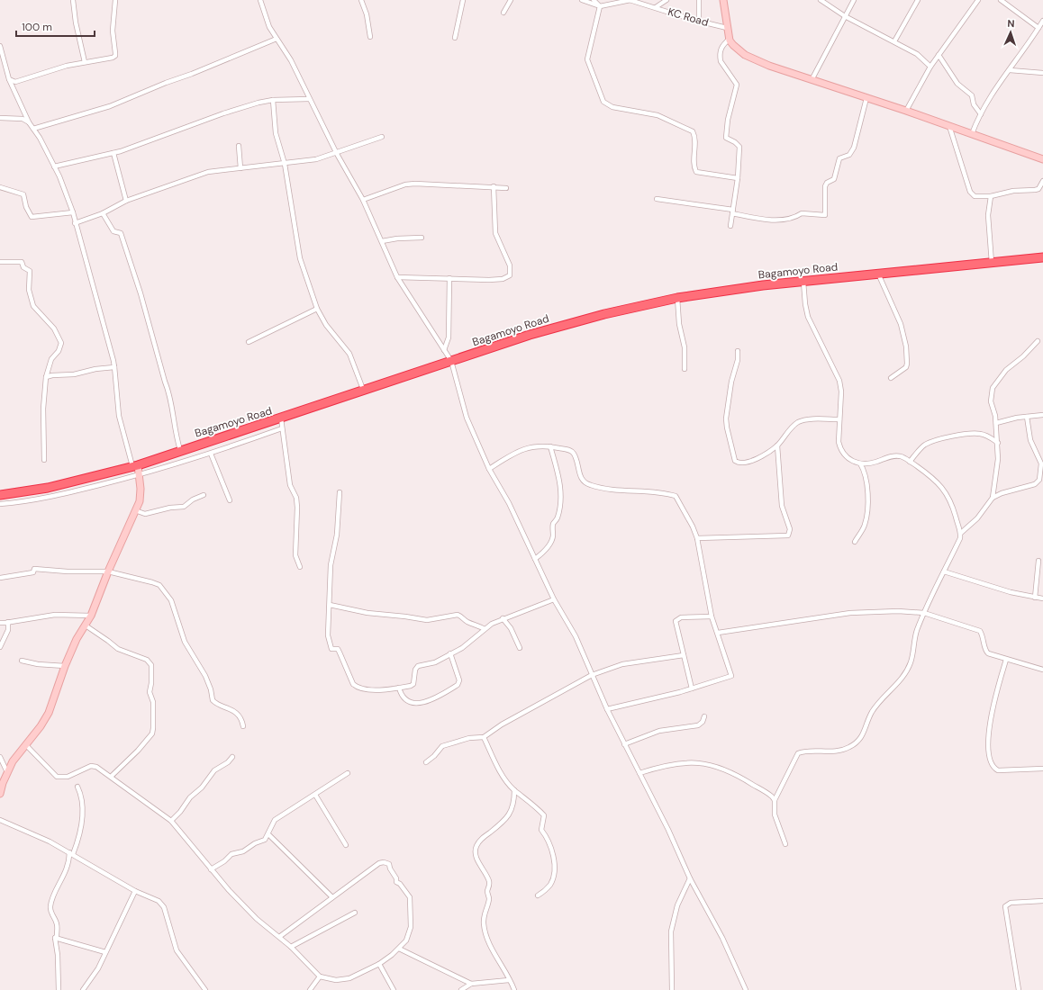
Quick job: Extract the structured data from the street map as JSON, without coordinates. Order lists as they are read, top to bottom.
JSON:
{
  "streets": {
    "highway": ["Bagamoyo Road"],
    "street": ["KC Road"]
  },
  "scale_bar": "100 m",
  "north": "top"
}
